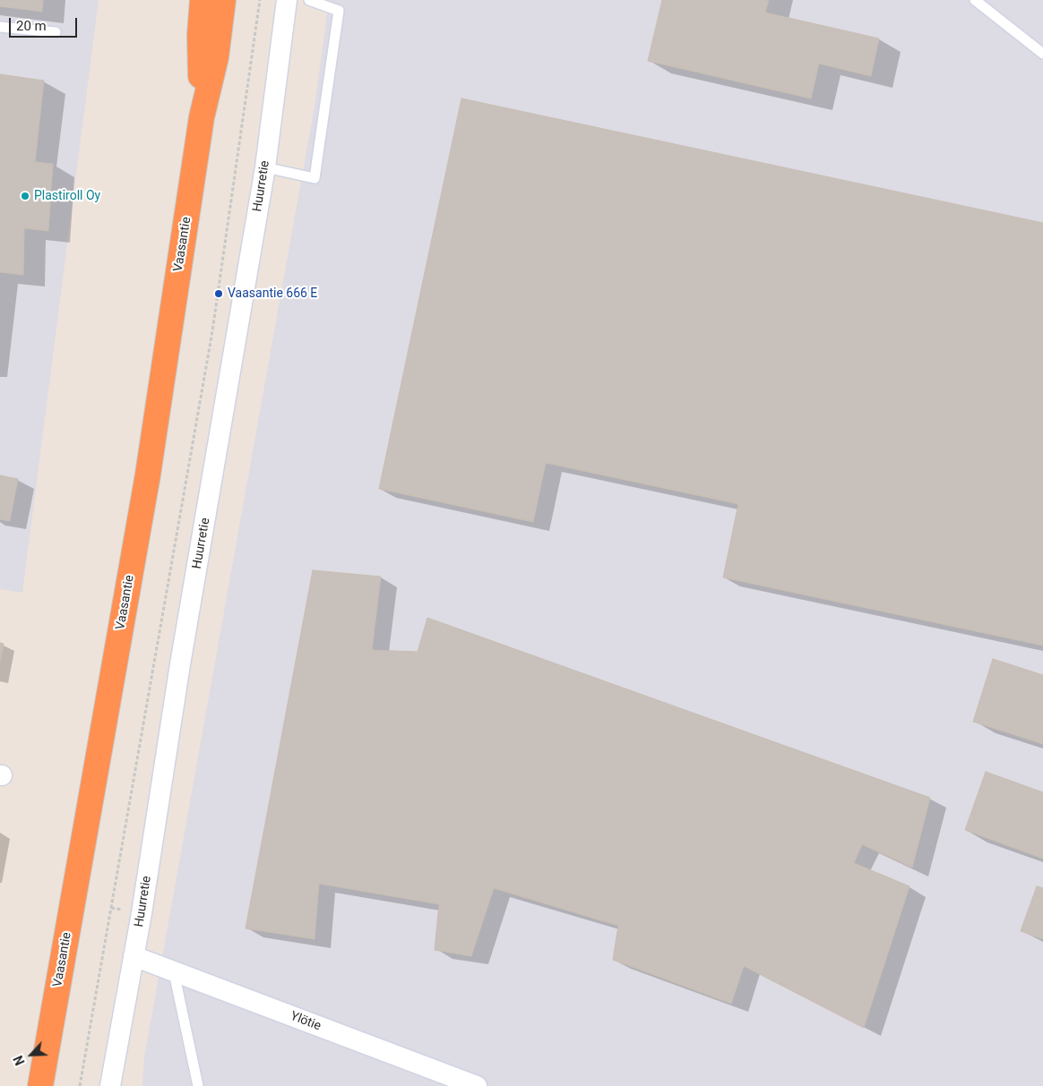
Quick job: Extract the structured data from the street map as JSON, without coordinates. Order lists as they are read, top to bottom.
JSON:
{
  "streets": {
    "highway": ["Vaasantie"],
    "street": ["Huurretie", "Ylötie"]
  },
  "crossings": [
    ["Huurretie", "Ylötie"]
  ],
  "places": ["Plastiroll Oy", "Vaasantie 666 E"],
  "scale_bar": "20 m",
  "north": "bottom left"
}
